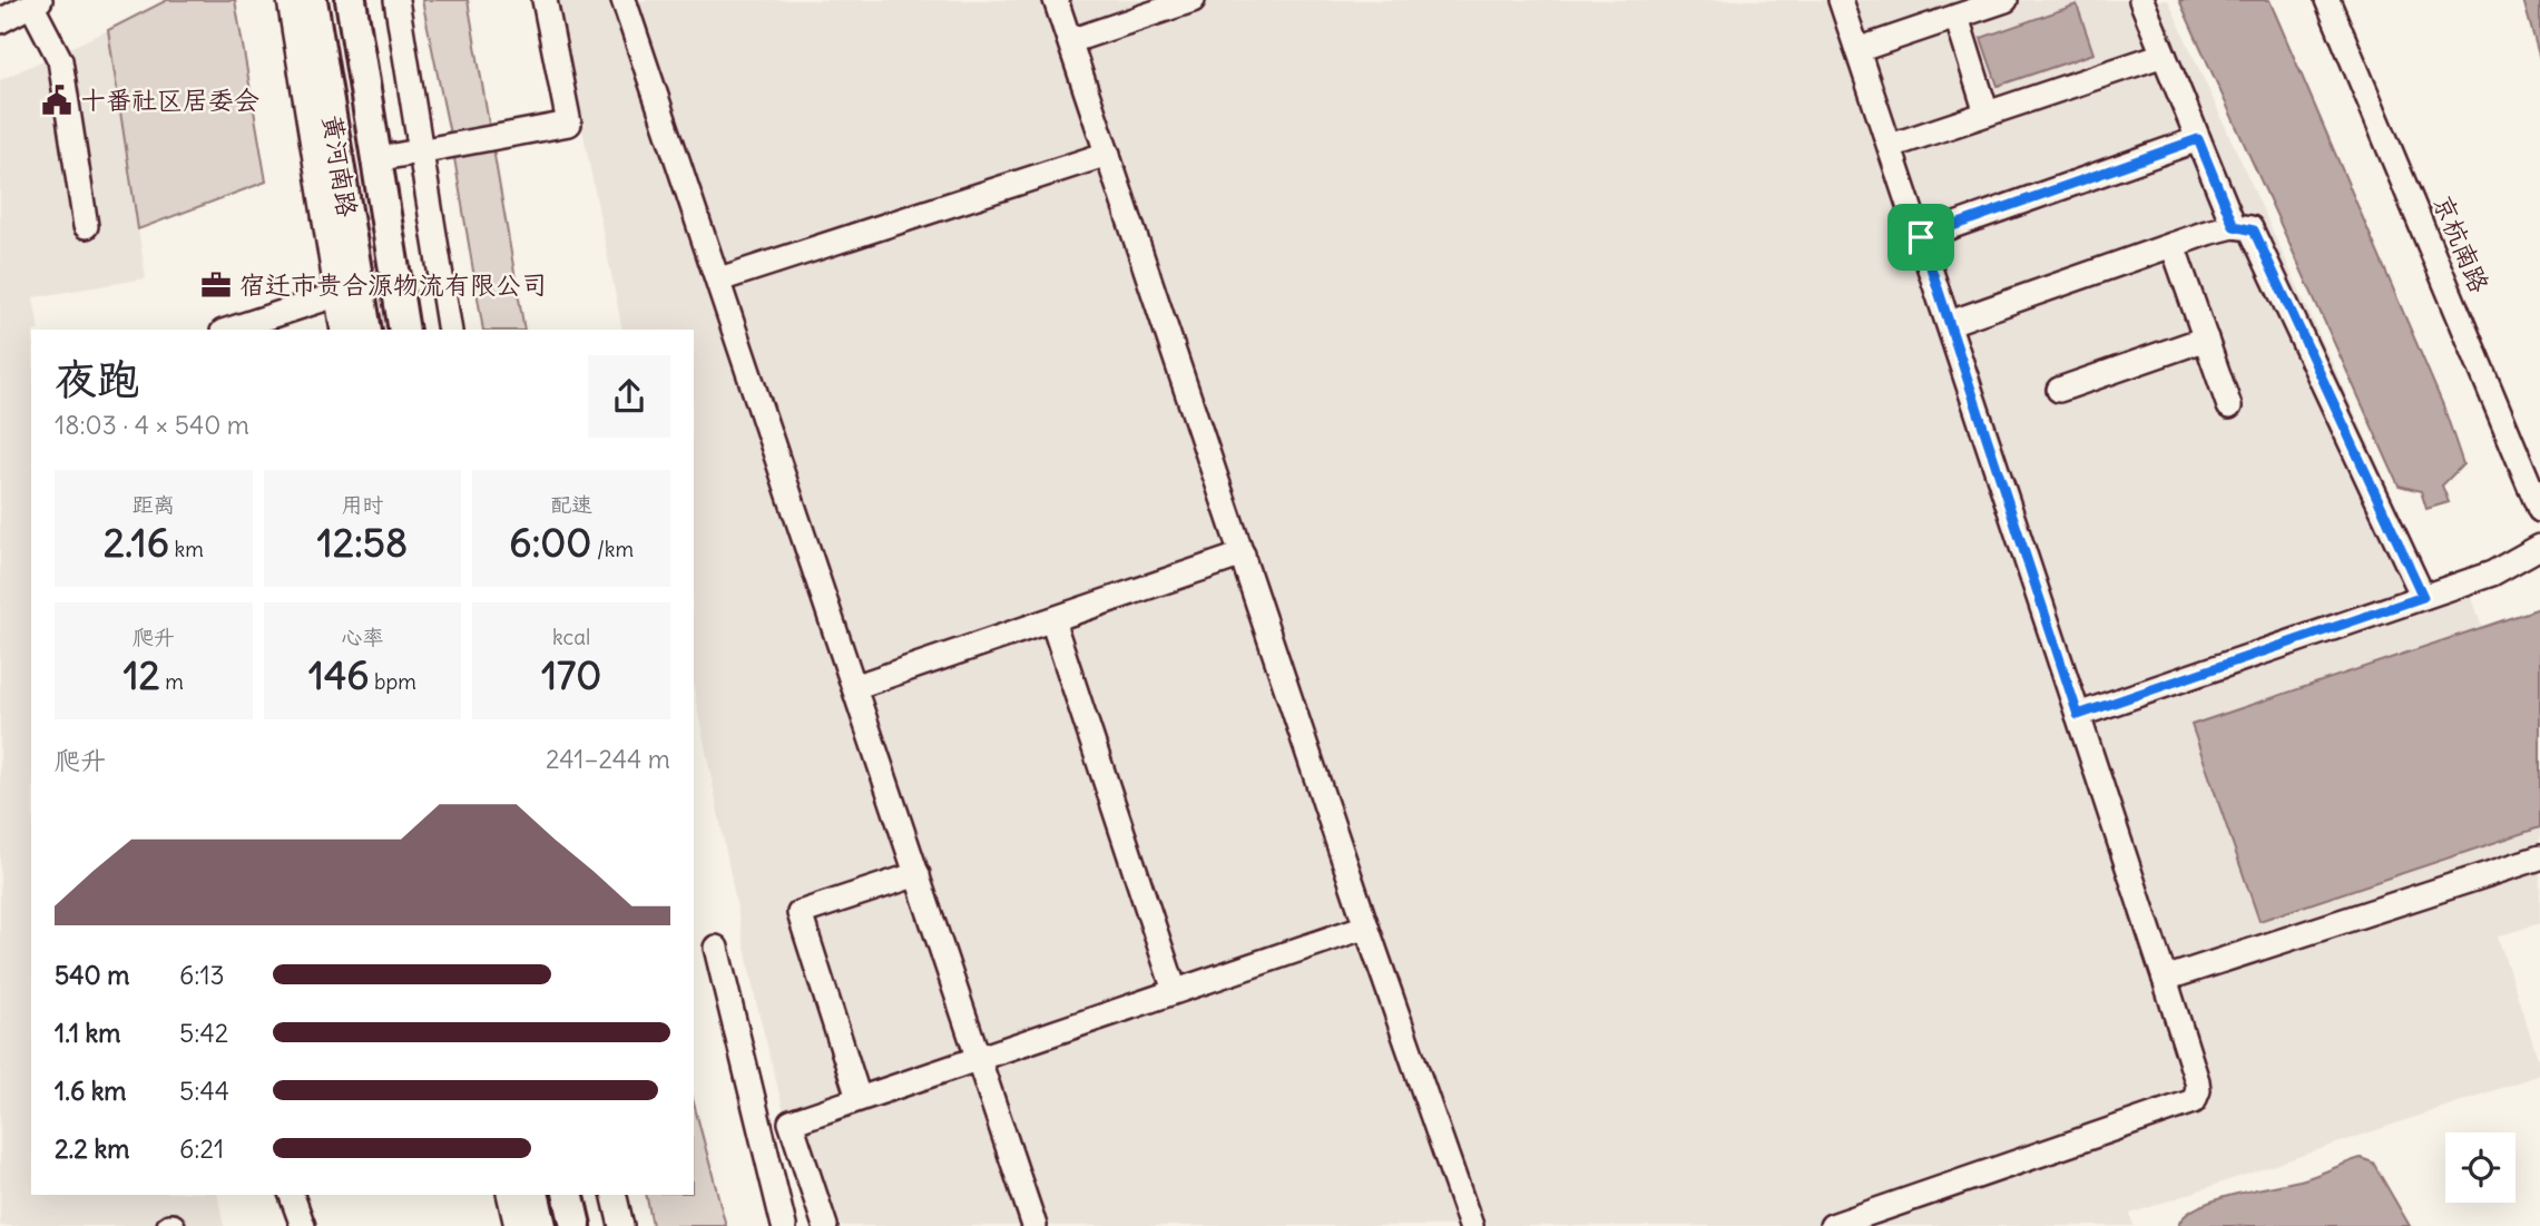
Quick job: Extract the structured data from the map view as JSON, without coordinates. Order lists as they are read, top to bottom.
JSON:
{
  "streets": {
    "main road": ["黄河南路"],
    "street": ["京杭南路"]
  },
  "places": {
    "public building": ["十番社区居委会"],
    "office": ["宿迁市贵合源物流有限公司"]
  },
  "page": {
    "heading": ["夜跑", "18:03 · 4 × 540 m"],
    "stats": [
      ["距离", "2.16 km"],
      ["用时", "12:58"],
      ["配速", "6:00 /km"],
      ["爬升", "12 m"],
      ["心率", "146 bpm"],
      ["kcal", "170"]
    ],
    "chart": ["爬升", "241–244 m"],
    "list": [
      {
        "name": "540 m",
        "note": "6:13"
      },
      {
        "name": "1.1 km",
        "note": "5:42"
      },
      {
        "name": "1.6 km",
        "note": "5:44"
      },
      {
        "name": "2.2 km",
        "note": "6:21"
      }
    ]
  }
}
